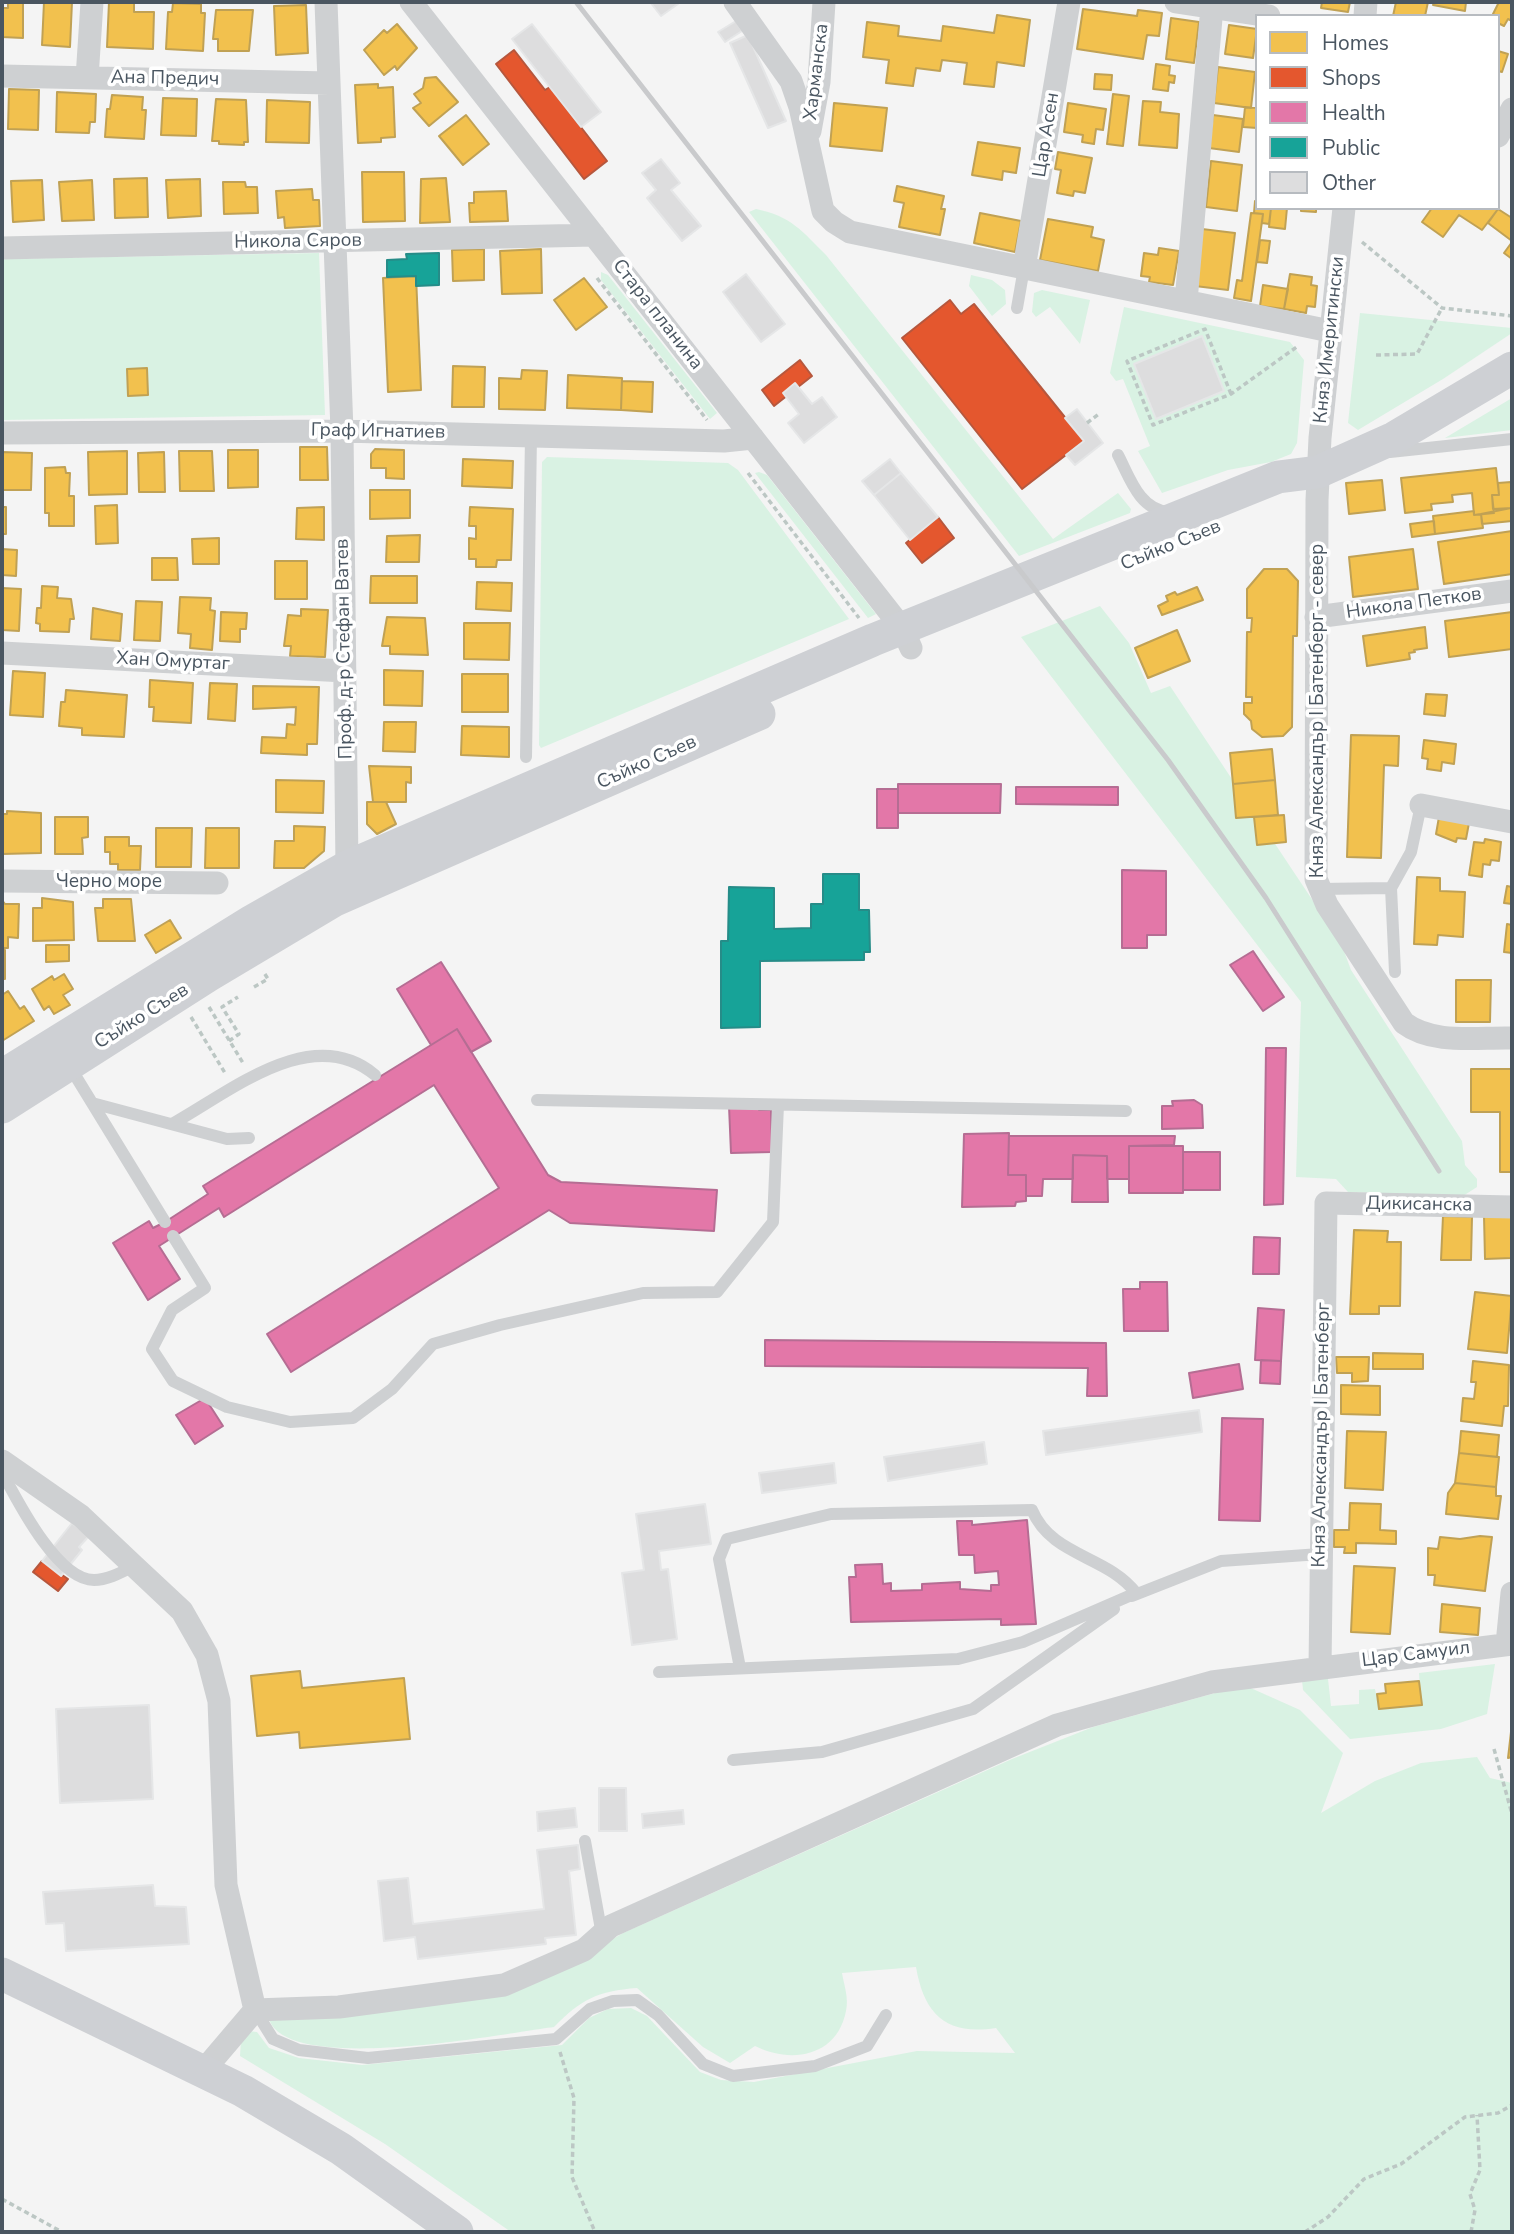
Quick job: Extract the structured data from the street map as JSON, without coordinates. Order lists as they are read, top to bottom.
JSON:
{
  "streets": {
    "street": [
      "Харманска",
      "Ана Предич",
      "Цар Асен",
      "Никола Сяров",
      "Стара планина",
      "Княз Имеритински",
      "Граф Игнатиев",
      "Съйко Съев",
      "Никола Петков",
      "Проф. д-р Стефан Ватев",
      "Хан Омуртаг",
      "Княз Александър I Батенберг - север",
      "Черно море",
      "Дикисанска",
      "Княз Александър I Батенберг",
      "Цар Самуил"
    ]
  },
  "crossings": [
    ["Никола Сяров", "Стара планина"],
    ["Никола Сяров", "Проф. д-р Стефан Ватев"],
    ["Стара планина", "Граф Игнатиев"],
    ["Стара планина", "Съйко Съев"],
    ["Княз Имеритински", "Съйко Съев"],
    ["Княз Имеритински", "Княз Александър I Батенберг - север"],
    ["Граф Игнатиев", "Проф. д-р Стефан Ватев"],
    ["Съйко Съев", "Проф. д-р Стефан Ватев"],
    ["Съйко Съев", "Княз Александър I Батенберг - север"],
    ["Никола Петков", "Княз Александър I Батенберг - север"],
    ["Проф. д-р Стефан Ватев", "Хан Омуртаг"],
    ["Дикисанска", "Княз Александър I Батенберг"],
    ["Княз Александър I Батенберг", "Цар Самуил"]
  ],
  "legend": [
    "Homes",
    "Shops",
    "Health",
    "Public",
    "Other"
  ]
}
